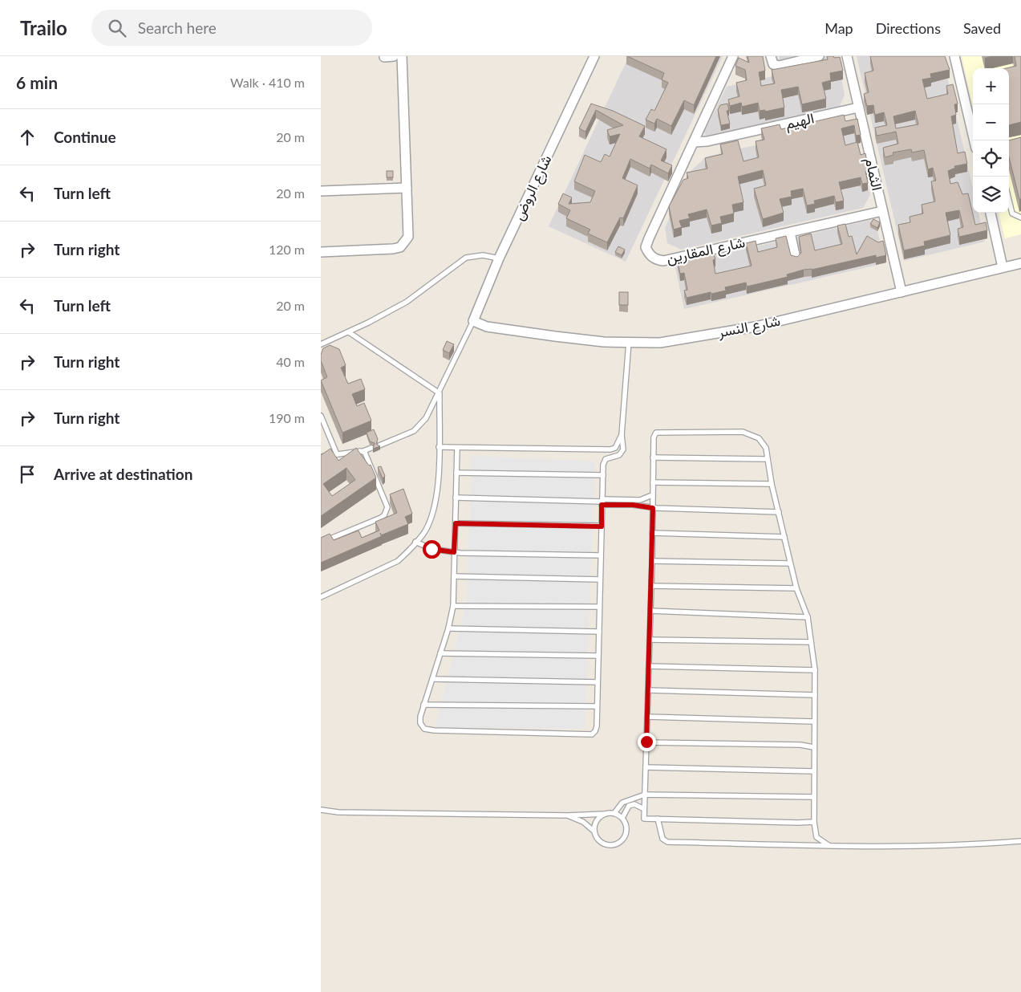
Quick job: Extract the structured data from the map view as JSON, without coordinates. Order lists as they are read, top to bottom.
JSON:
{
  "streets": {
    "street": [
      "الهيم",
      "الثمام",
      "شارع الروض",
      "شارع المقارين",
      "شارع النسر"
    ]
  },
  "crossings": [
    ["الهيم", "الثمام"],
    ["الهيم", "شارع المقارين"],
    ["الثمام", "شارع المقارين"],
    ["الثمام", "شارع النسر"],
    ["شارع الروض", "شارع النسر"]
  ],
  "page": {
    "header": "Trailo",
    "search": "Search here",
    "nav": ["Map", "Directions", "Saved"],
    "heading": ["6 min", "Walk · 410 m"],
    "map_buttons": ["+", "−"],
    "list": [
      ["Continue", "20 m"],
      ["Turn left", "20 m"],
      ["Turn right", "120 m"],
      ["Turn left", "20 m"],
      ["Turn right", "40 m"],
      ["Turn right", "190 m"],
      "Arrive at destination"
    ]
  }
}
